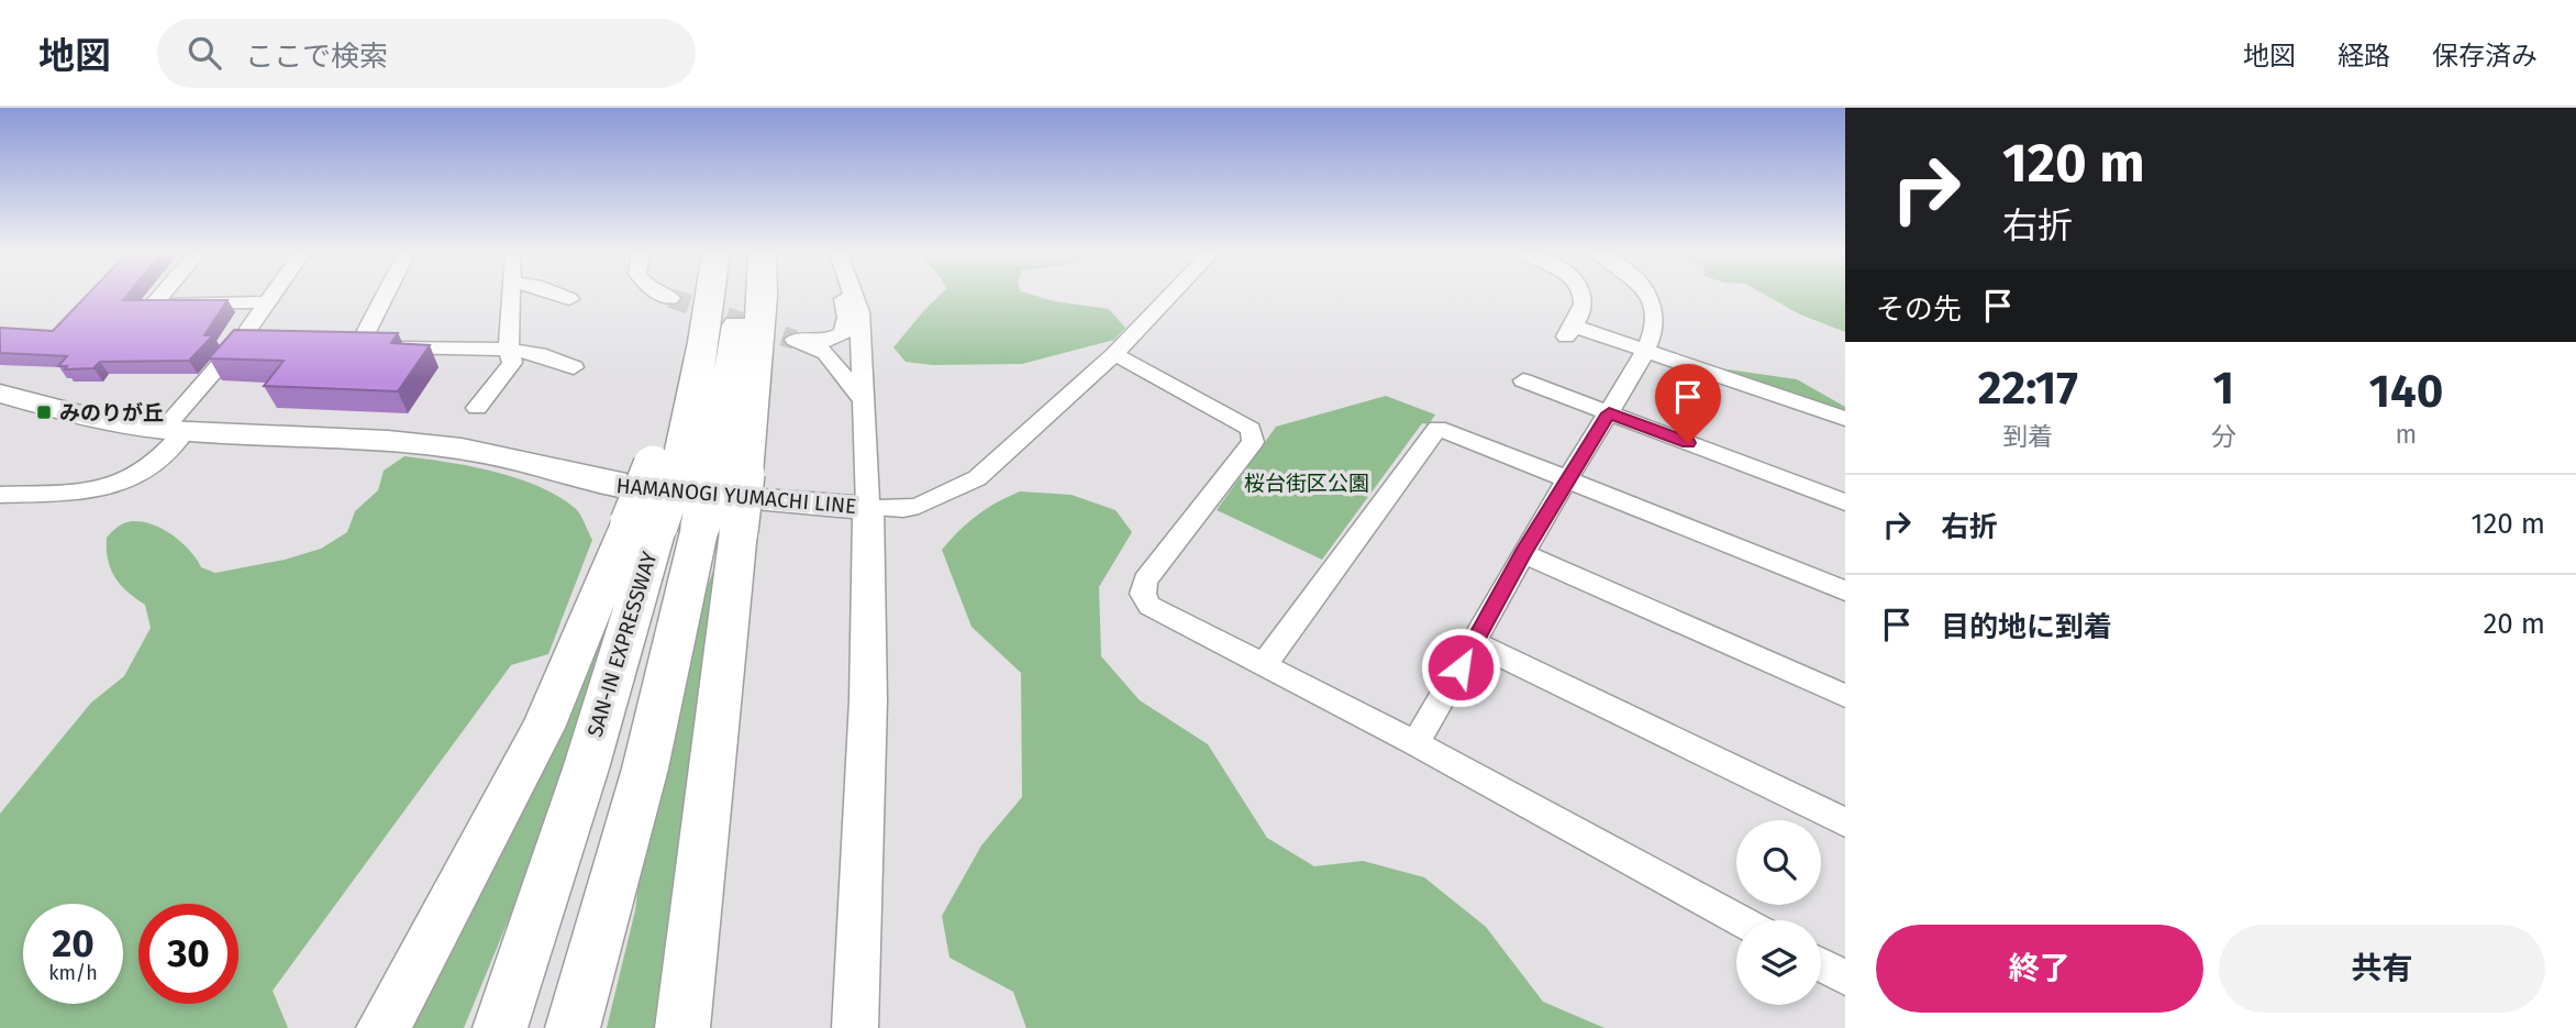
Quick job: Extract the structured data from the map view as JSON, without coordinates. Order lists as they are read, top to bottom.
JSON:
{
  "streets": {
    "highway": ["SAN-IN EXPRESSWAY"],
    "main road": ["HAMANOGI YUMACHI LINE"]
  },
  "parks": ["桜台街区公園"],
  "places": {
    "transit": ["みのりが丘"]
  },
  "page": {
    "header": "地図",
    "search": "ここで検索",
    "nav": ["地図", "経路", "保存済み"],
    "turn": ["120 m", "右折"],
    "then": "その先",
    "eta": [
      "22:17",
      "到着",
      "1",
      "分",
      "140",
      "m"
    ],
    "list": [
      {
        "name": "右折",
        "value": "120 m"
      },
      {
        "name": "目的地に到着",
        "value": "20 m"
      }
    ],
    "speed": "20 km/h",
    "limit": "30",
    "buttons": ["終了", "共有"]
  }
}
